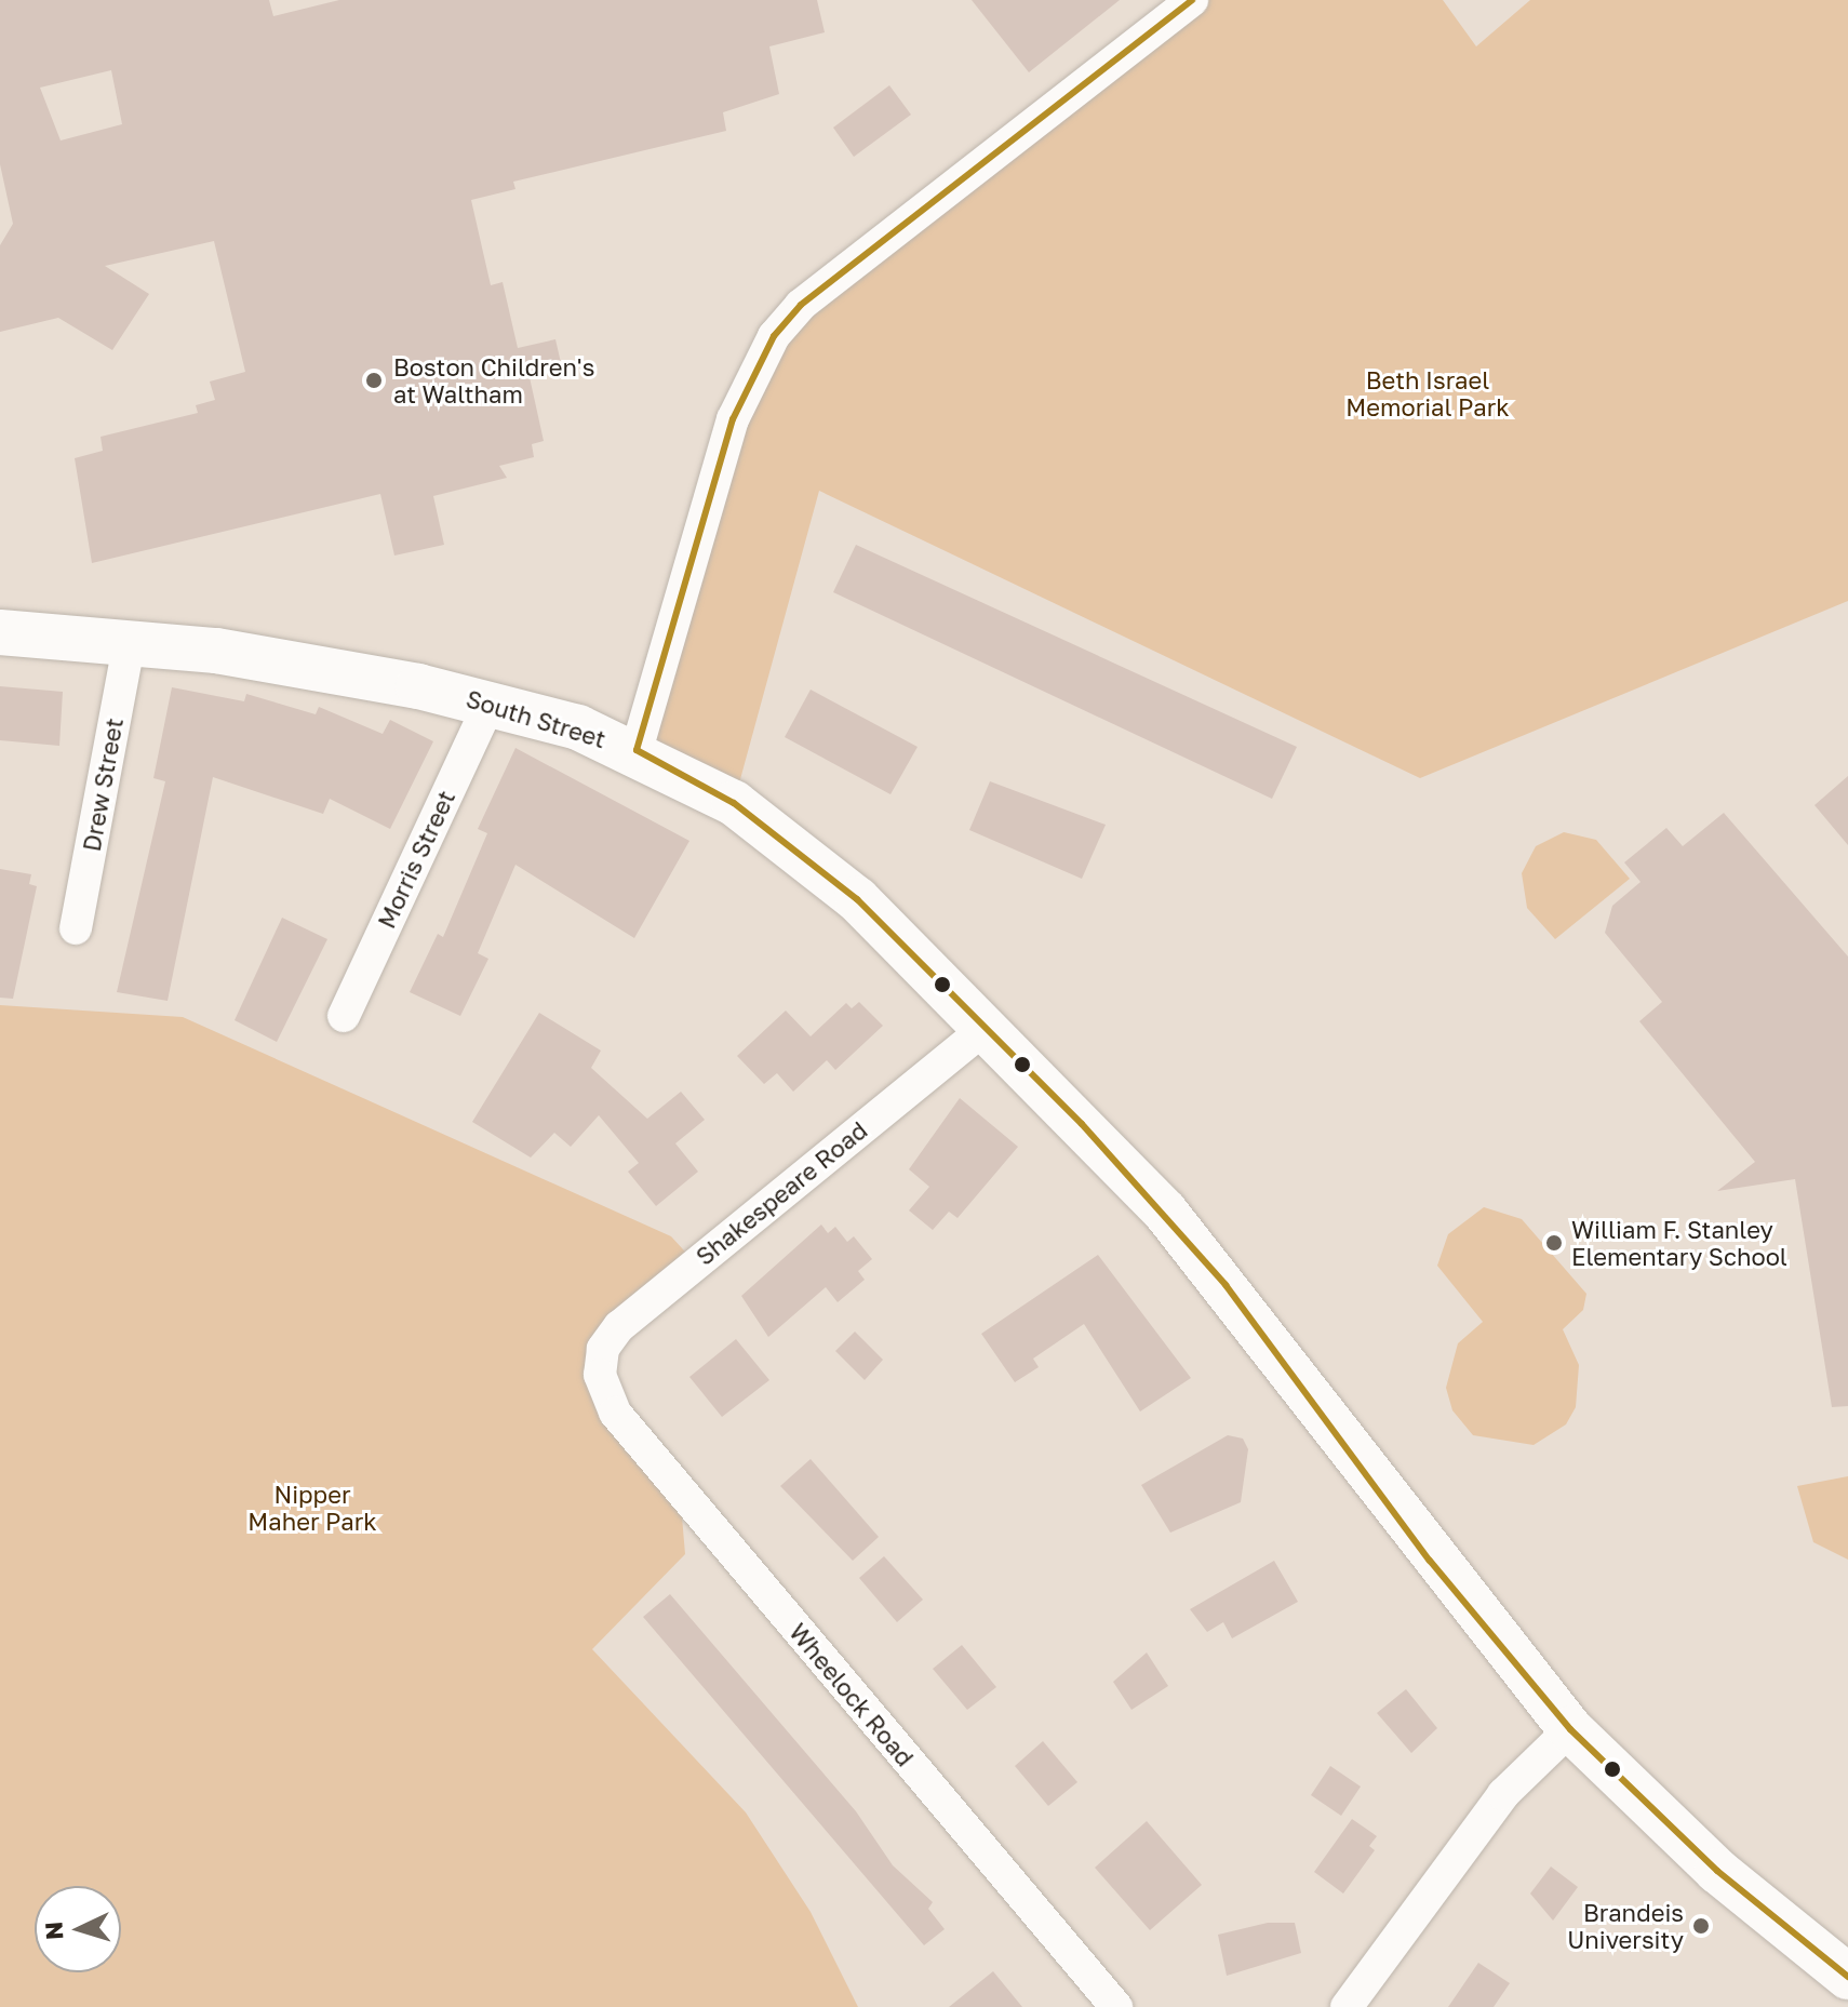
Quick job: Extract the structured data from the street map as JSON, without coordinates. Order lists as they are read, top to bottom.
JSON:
{
  "streets": {
    "main road": ["South Street"],
    "street": [
      "Drew Street",
      "Morris Street",
      "Shakespeare Road",
      "Wheelock Road"
    ]
  },
  "crossings": [
    ["South Street", "Drew Street"],
    ["South Street", "Morris Street"],
    ["South Street", "Shakespeare Road"],
    ["Shakespeare Road", "Wheelock Road"]
  ],
  "parks": ["Beth Israel Memorial Park", "Nipper Maher Park"],
  "places": ["Boston Children's at Waltham", "William F. Stanley Elementary School", "Brandeis University"],
  "north": "left"
}
